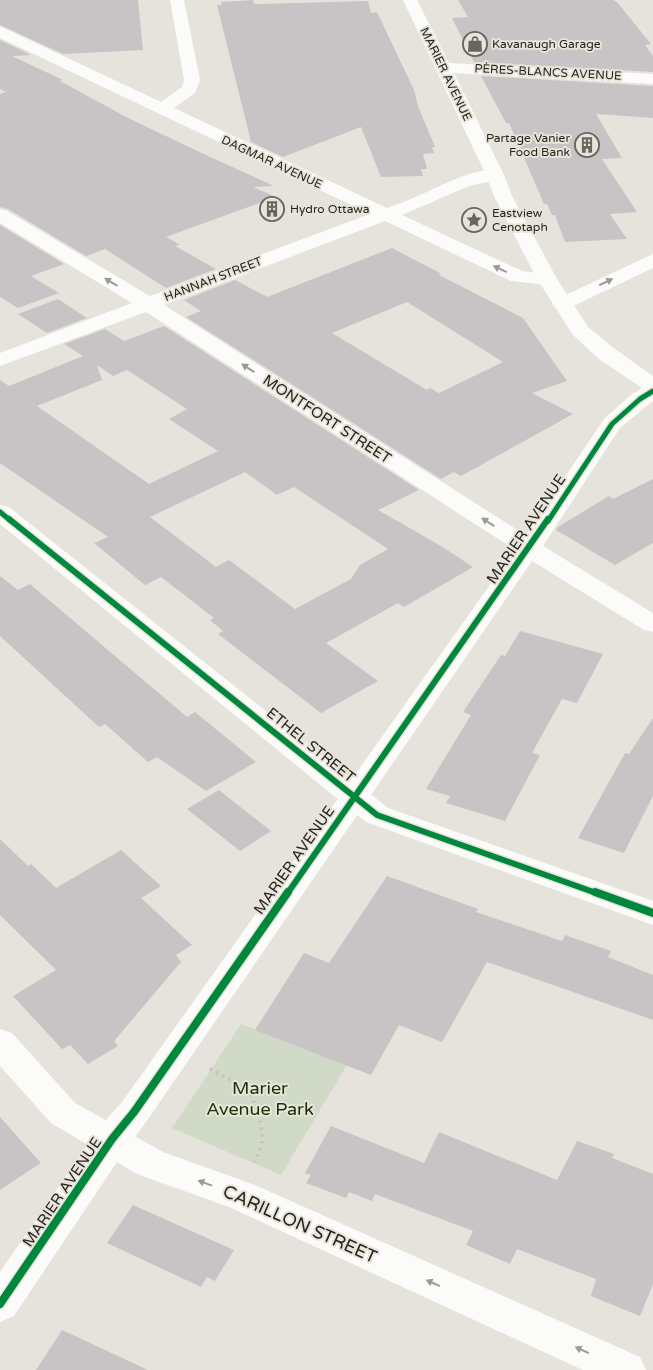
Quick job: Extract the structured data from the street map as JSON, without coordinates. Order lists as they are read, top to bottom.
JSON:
{
  "streets": {
    "street": [
      "PÈRES-BLANCS AVENUE",
      "MARIER AVENUE",
      "DAGMAR AVENUE",
      "HANNAH STREET",
      "MONTFORT STREET",
      "ETHEL STREET",
      "CARILLON STREET"
    ]
  },
  "crossings": [
    ["PÈRES-BLANCS AVENUE", "MARIER AVENUE"],
    ["MARIER AVENUE", "DAGMAR AVENUE"],
    ["MARIER AVENUE", "HANNAH STREET"],
    ["MARIER AVENUE", "MONTFORT STREET"],
    ["MARIER AVENUE", "ETHEL STREET"],
    ["MARIER AVENUE", "CARILLON STREET"],
    ["DAGMAR AVENUE", "HANNAH STREET"],
    ["HANNAH STREET", "MONTFORT STREET"]
  ],
  "one_way": ["MONTFORT STREET", "CARILLON STREET"],
  "parks": ["Marier Avenue Park"],
  "places": {
    "shop": ["Kavanaugh Garage"],
    "building": ["Partage Vanier Food Bank", "Hydro Ottawa"],
    "place": ["Eastview Cenotaph"]
  }
}
